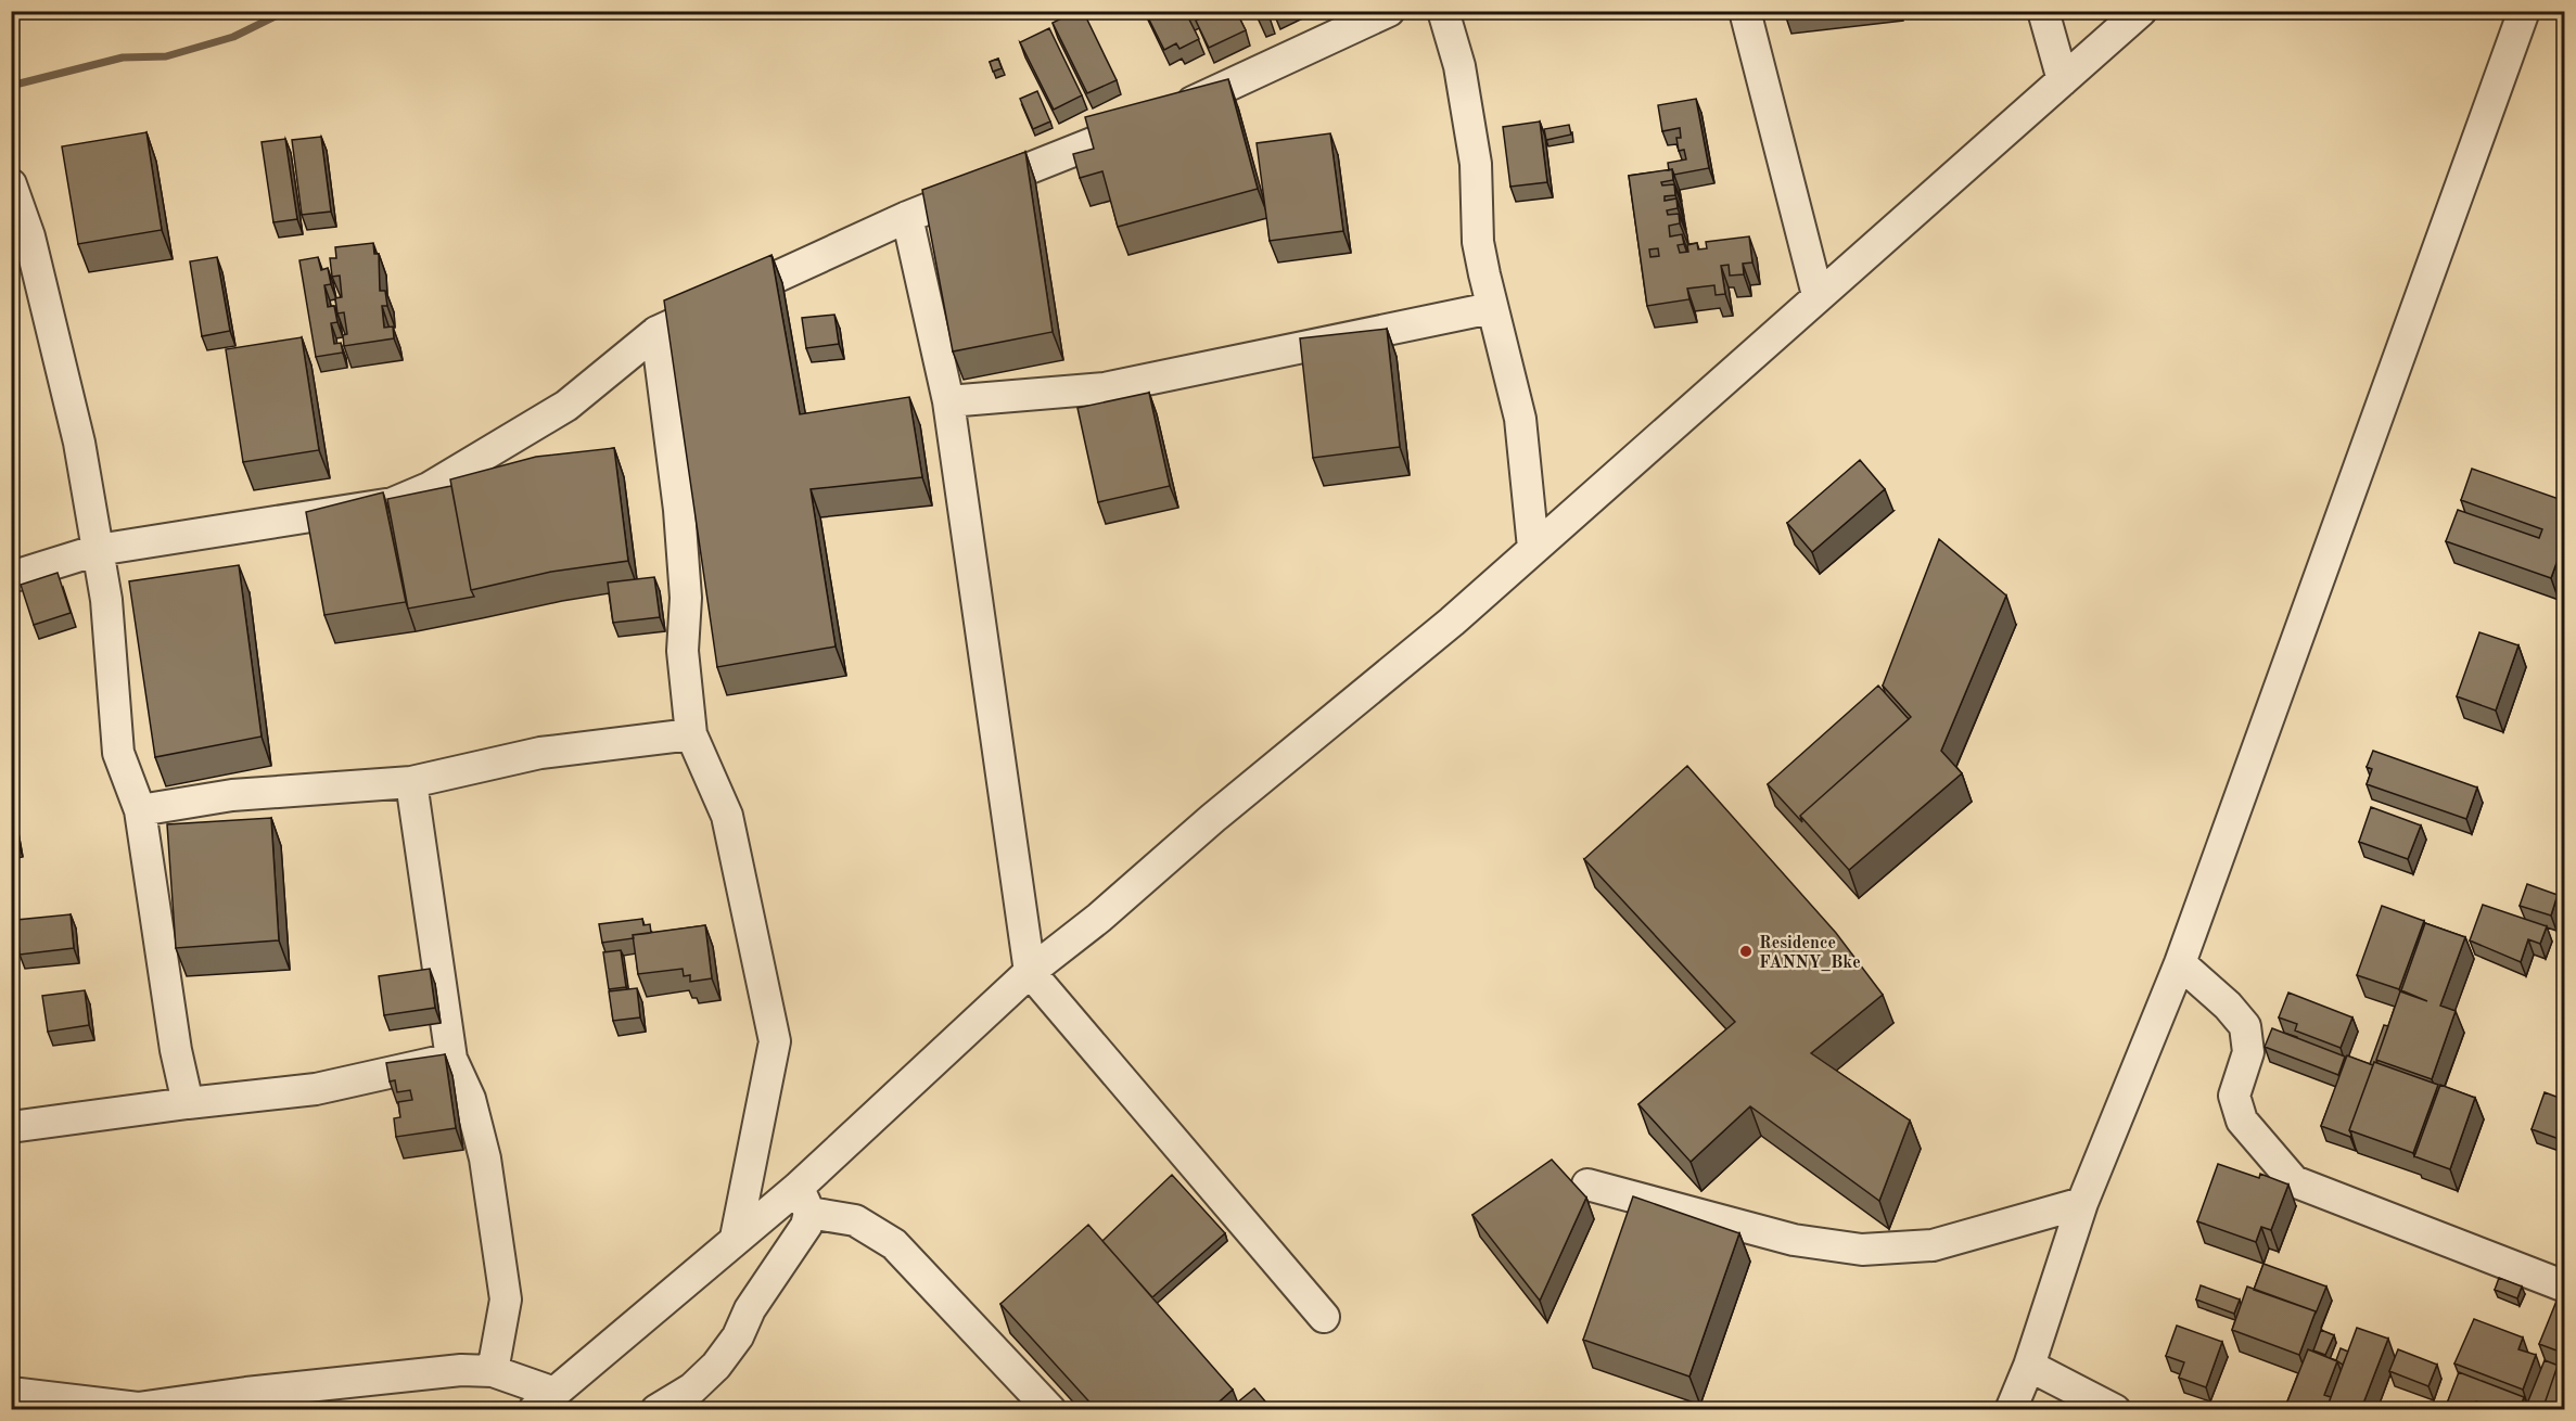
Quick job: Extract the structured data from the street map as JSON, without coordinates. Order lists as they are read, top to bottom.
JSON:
{
  "places": ["Residence FANNY_Bke"]
}
